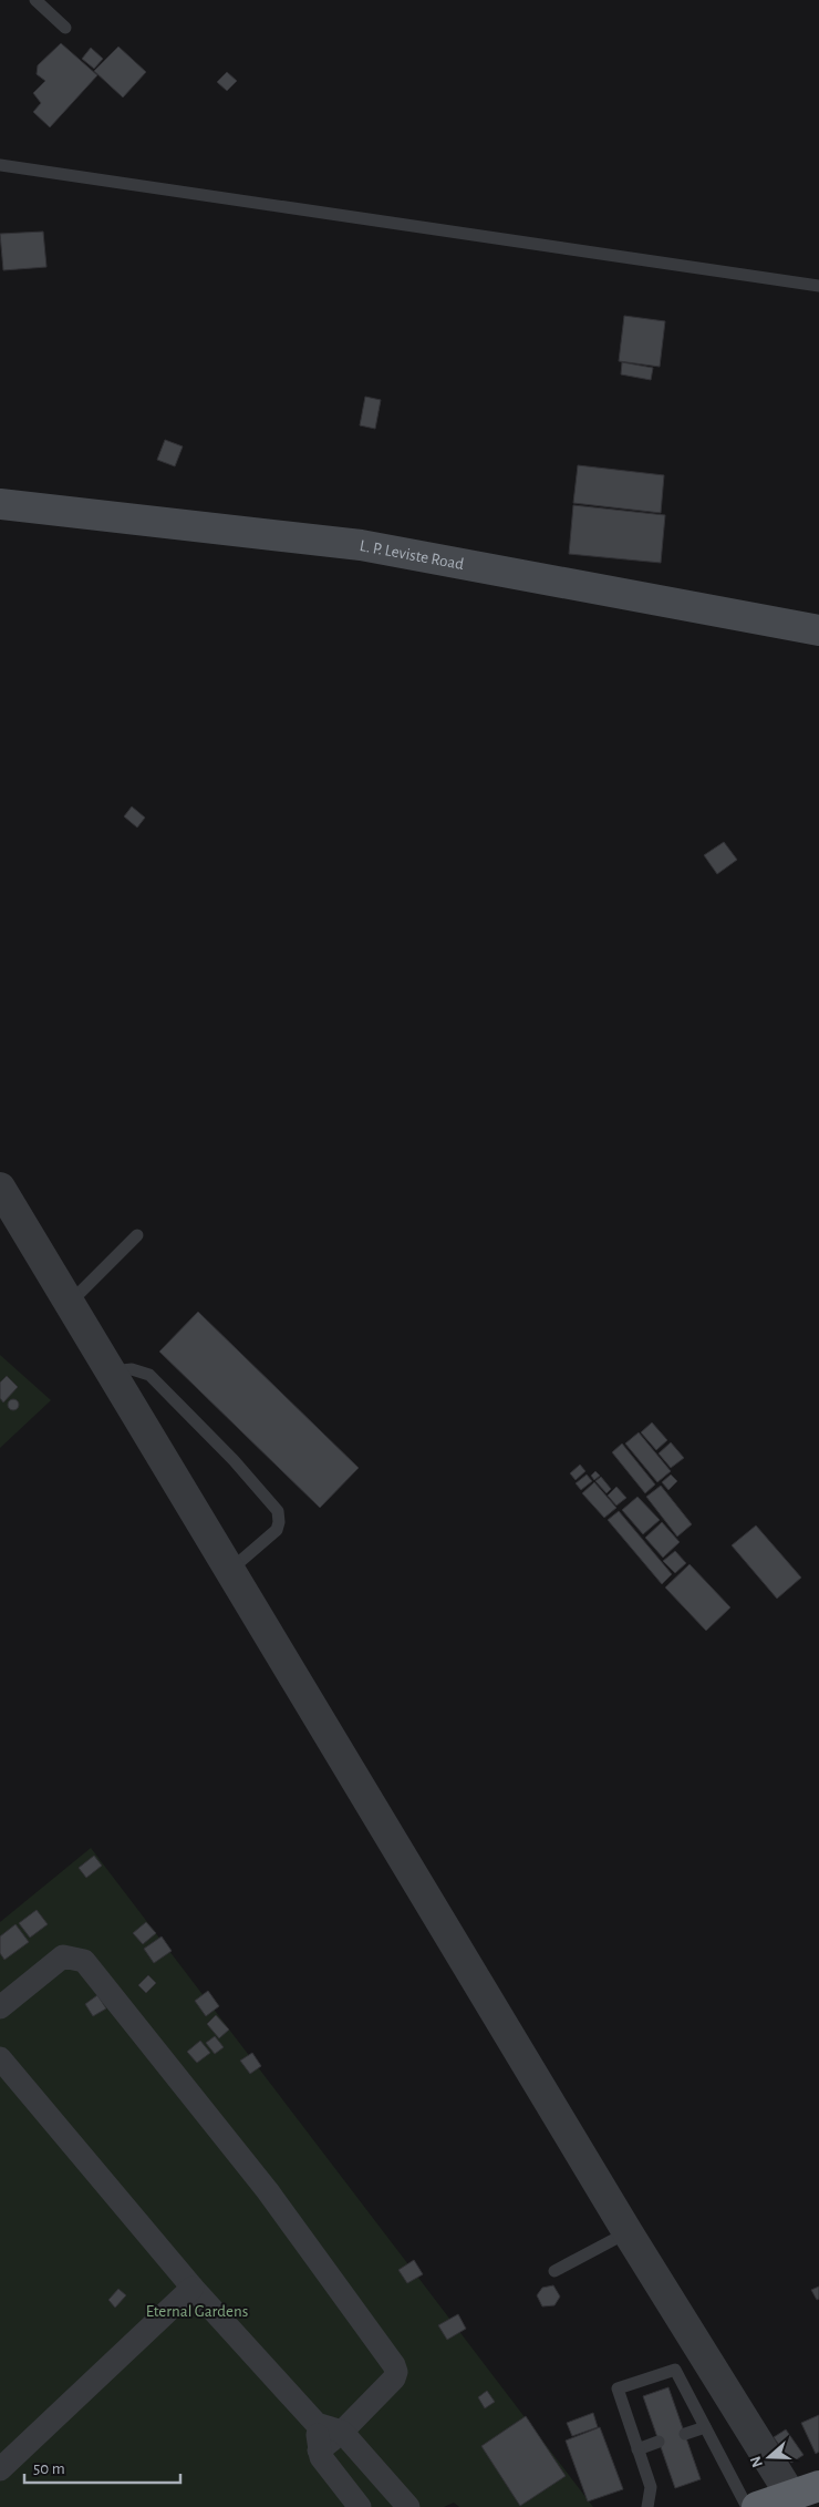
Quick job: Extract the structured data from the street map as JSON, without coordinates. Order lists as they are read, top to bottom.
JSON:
{
  "streets": {
    "main road": ["L. P. Leviste Road"]
  },
  "parks": ["Eternal Gardens"],
  "scale_bar": "50 m",
  "north": "left"
}
